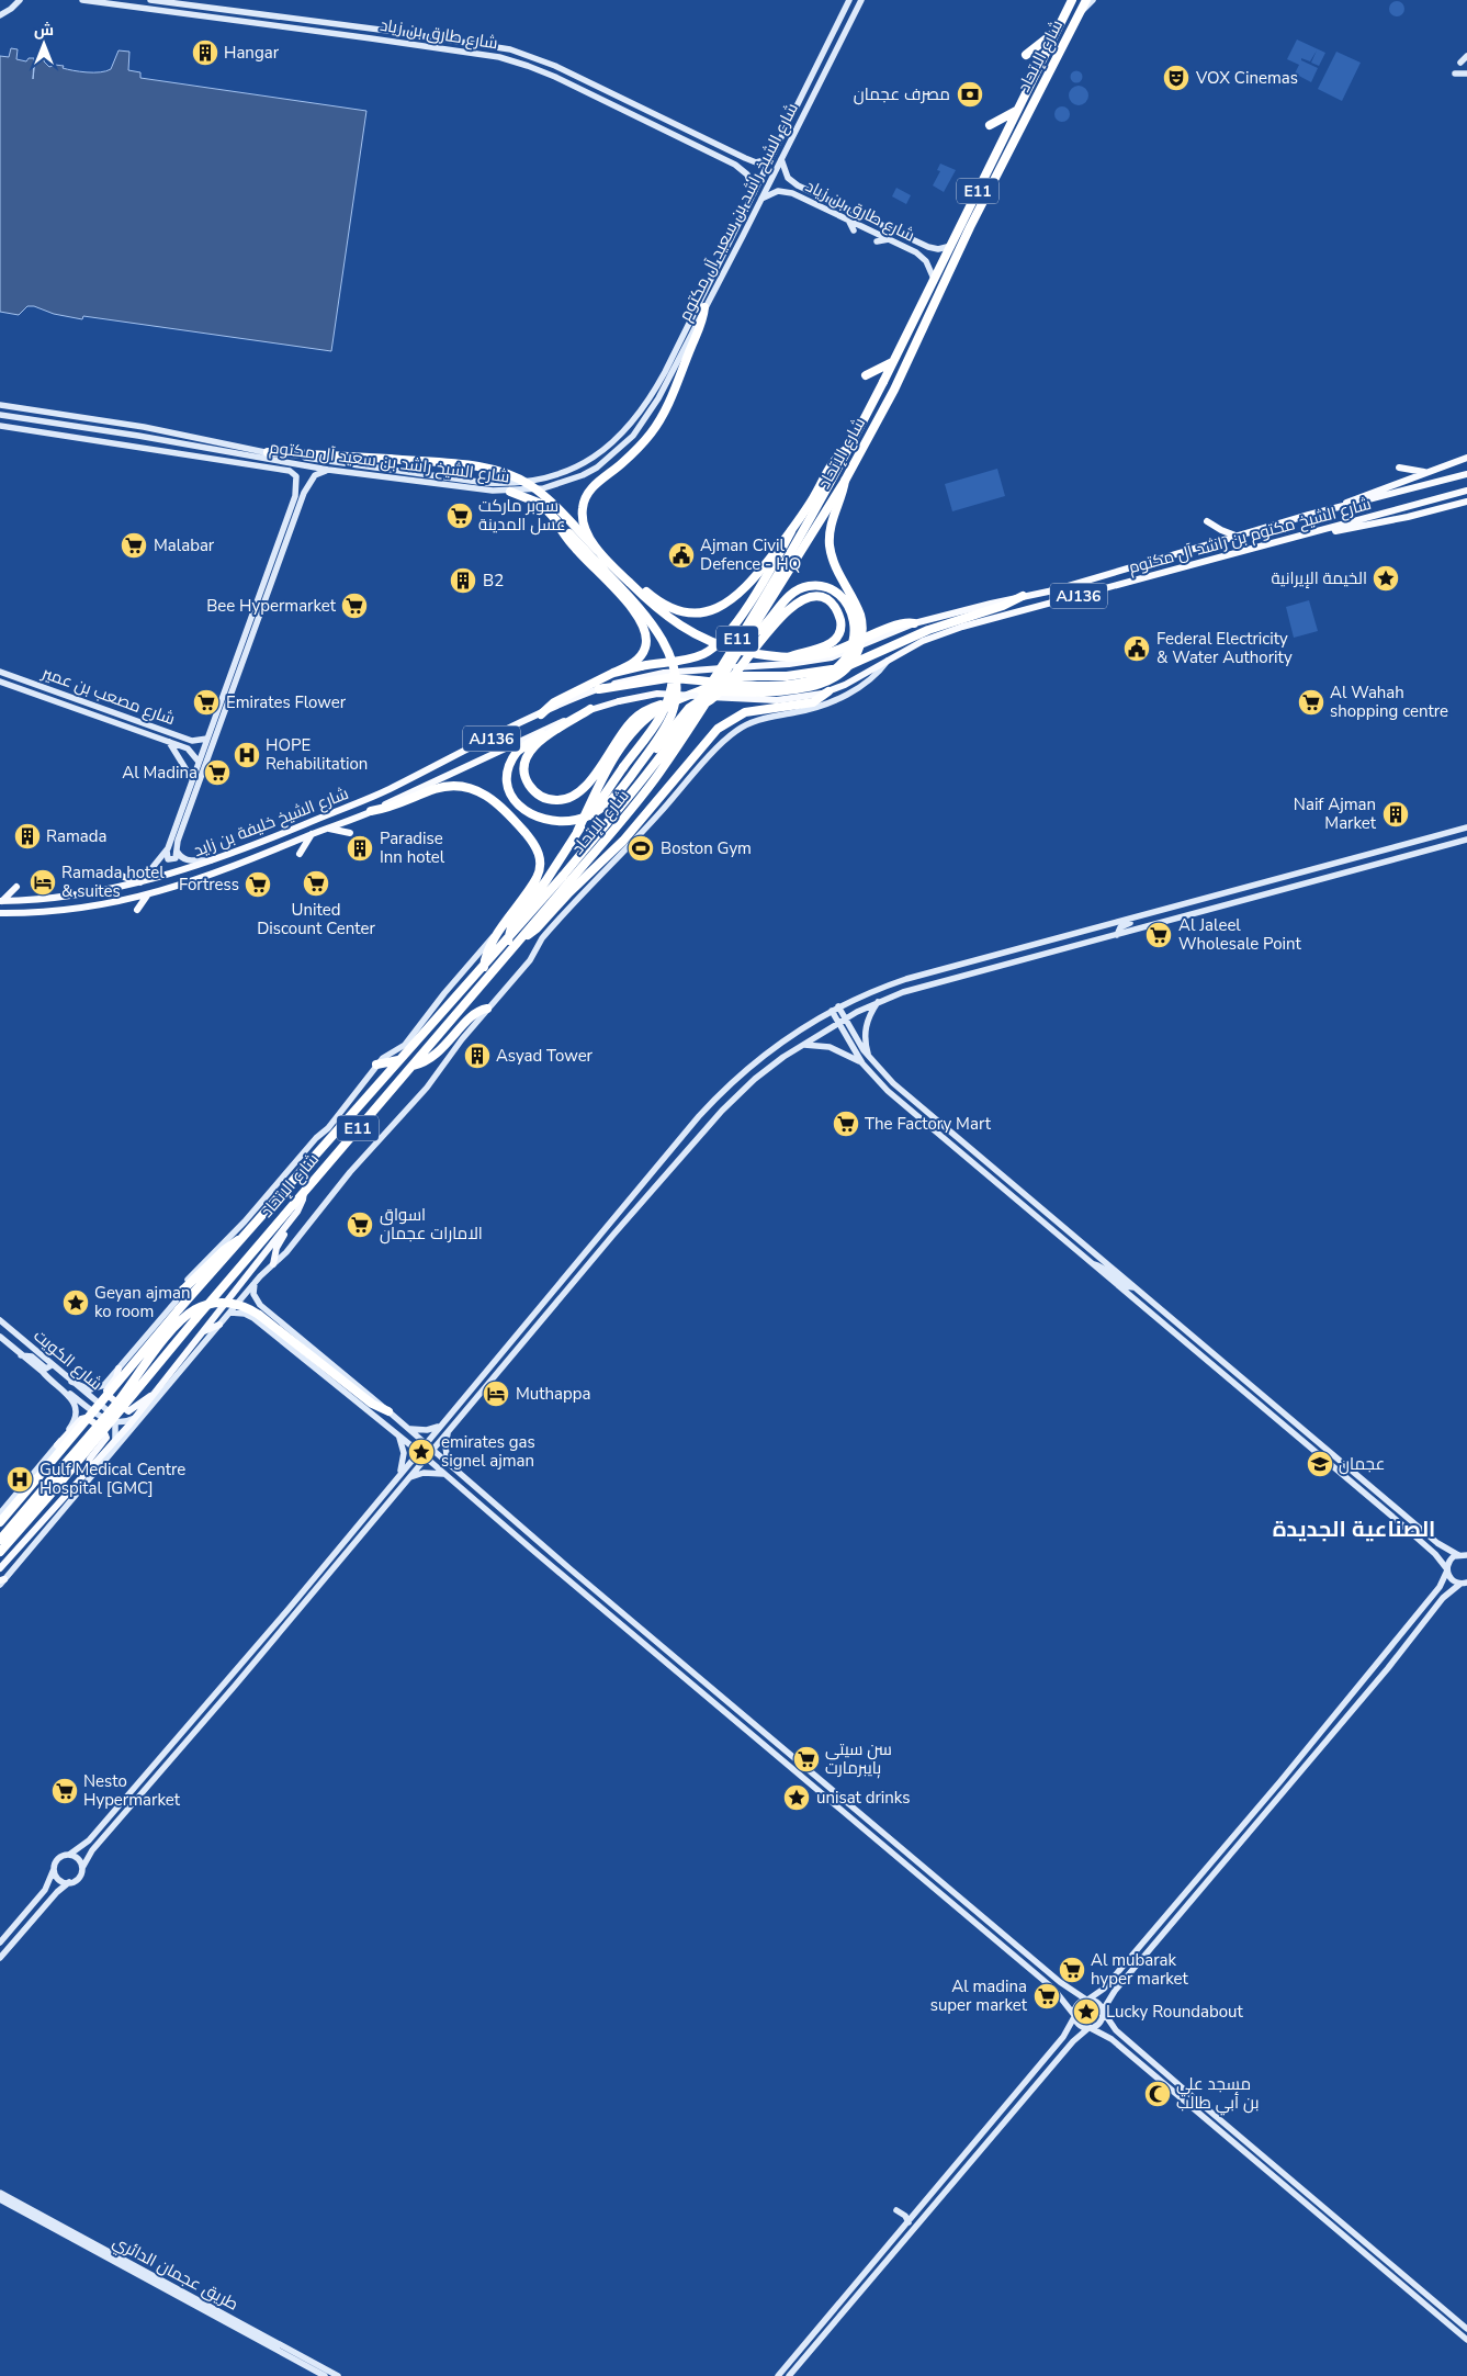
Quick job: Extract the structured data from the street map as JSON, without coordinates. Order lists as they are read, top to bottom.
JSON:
{
  "streets": {
    "highway": ["شارع الإتحاد", "E11"],
    "main road": [
      "شارع طارق بن زياد",
      "شارع الشيخ راشد بن سعيد آل مكتوم",
      "شارع الشيخ مكتوم بن راشد آل مكتوم",
      "AJ136",
      "شارع مصعب بن عمير",
      "شارع الشيخ خليفة بن زايد",
      "شارع الكويت",
      "طريق عجمان الدائري"
    ]
  },
  "crossings": [
    ["شارع طارق بن زياد", "شارع الإتحاد"],
    ["شارع طارق بن زياد", "شارع الشيخ راشد بن سعيد آل مكتوم"],
    ["شارع الإتحاد", "شارع الشيخ مكتوم بن راشد آل مكتوم"],
    ["شارع الإتحاد", "شارع الشيخ خليفة بن زايد"],
    ["شارع الشيخ مكتوم بن راشد آل مكتوم", "شارع الشيخ خليفة بن زايد"]
  ],
  "districts": ["الصناعية الجديدة"],
  "places": {
    "building": [
      "Hangar",
      "B2",
      "Naif Ajman Market",
      "Ramada",
      "Paradise Inn hotel",
      "Asyad Tower"
    ],
    "theatre": ["VOX Cinemas"],
    "bank": ["مصرف عجمان"],
    "supermarket": [
      "سوبر ماركت عسل المدينة",
      "Malabar",
      "Bee Hypermarket",
      "Emirates Flower",
      "Al Wahah shopping centre",
      "Al Madina",
      "United Discount Center",
      "Fortress",
      "Al Jaleel Wholesale Point",
      "The Factory Mart",
      "اسواق الامارات عجمان",
      "سن سیتی ہایبرمارت",
      "Nesto Hypermarket",
      "Al mubarak hyper market",
      "Al madina super market"
    ],
    "public building": ["Ajman Civil Defence - HQ", "Federal Electricity & Water Authority"],
    "place": [
      "الخيمة الإيرانية",
      "Geyan ajman ko room",
      "emirates gas signel ajman",
      "unisat drinks",
      "Lucky Roundabout"
    ],
    "hospital": ["HOPE Rehabilitation", "Gulf Medical Centre Hospital [GMC]"],
    "sports": ["Boston Gym"],
    "hotel": ["Ramada hotel & suites", "Muthappa"],
    "school or university": ["عجمان"],
    "mosque": ["مسجد علي بن أبي طالب"]
  },
  "north": "top"
}
